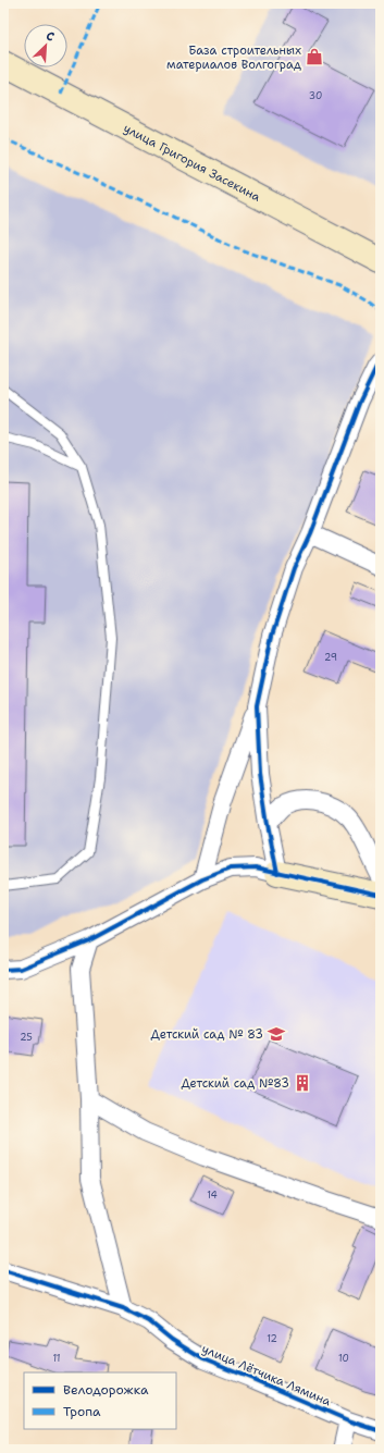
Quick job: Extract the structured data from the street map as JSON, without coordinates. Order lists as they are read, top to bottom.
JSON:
{
  "streets": {
    "main road": ["улица Григория Засекина"],
    "street": ["улица Лётчика Лямина"]
  },
  "places": {
    "shop": ["База строительных материалов Волгоград"],
    "school or university": ["Детский сад № 83"],
    "building": ["Детский сад №83"]
  },
  "house_numbers": [
    "30",
    "29",
    "25",
    "14",
    "12",
    "11",
    "10"
  ],
  "legend": ["Велодорожка", "Тропа"],
  "north": "top right"
}
